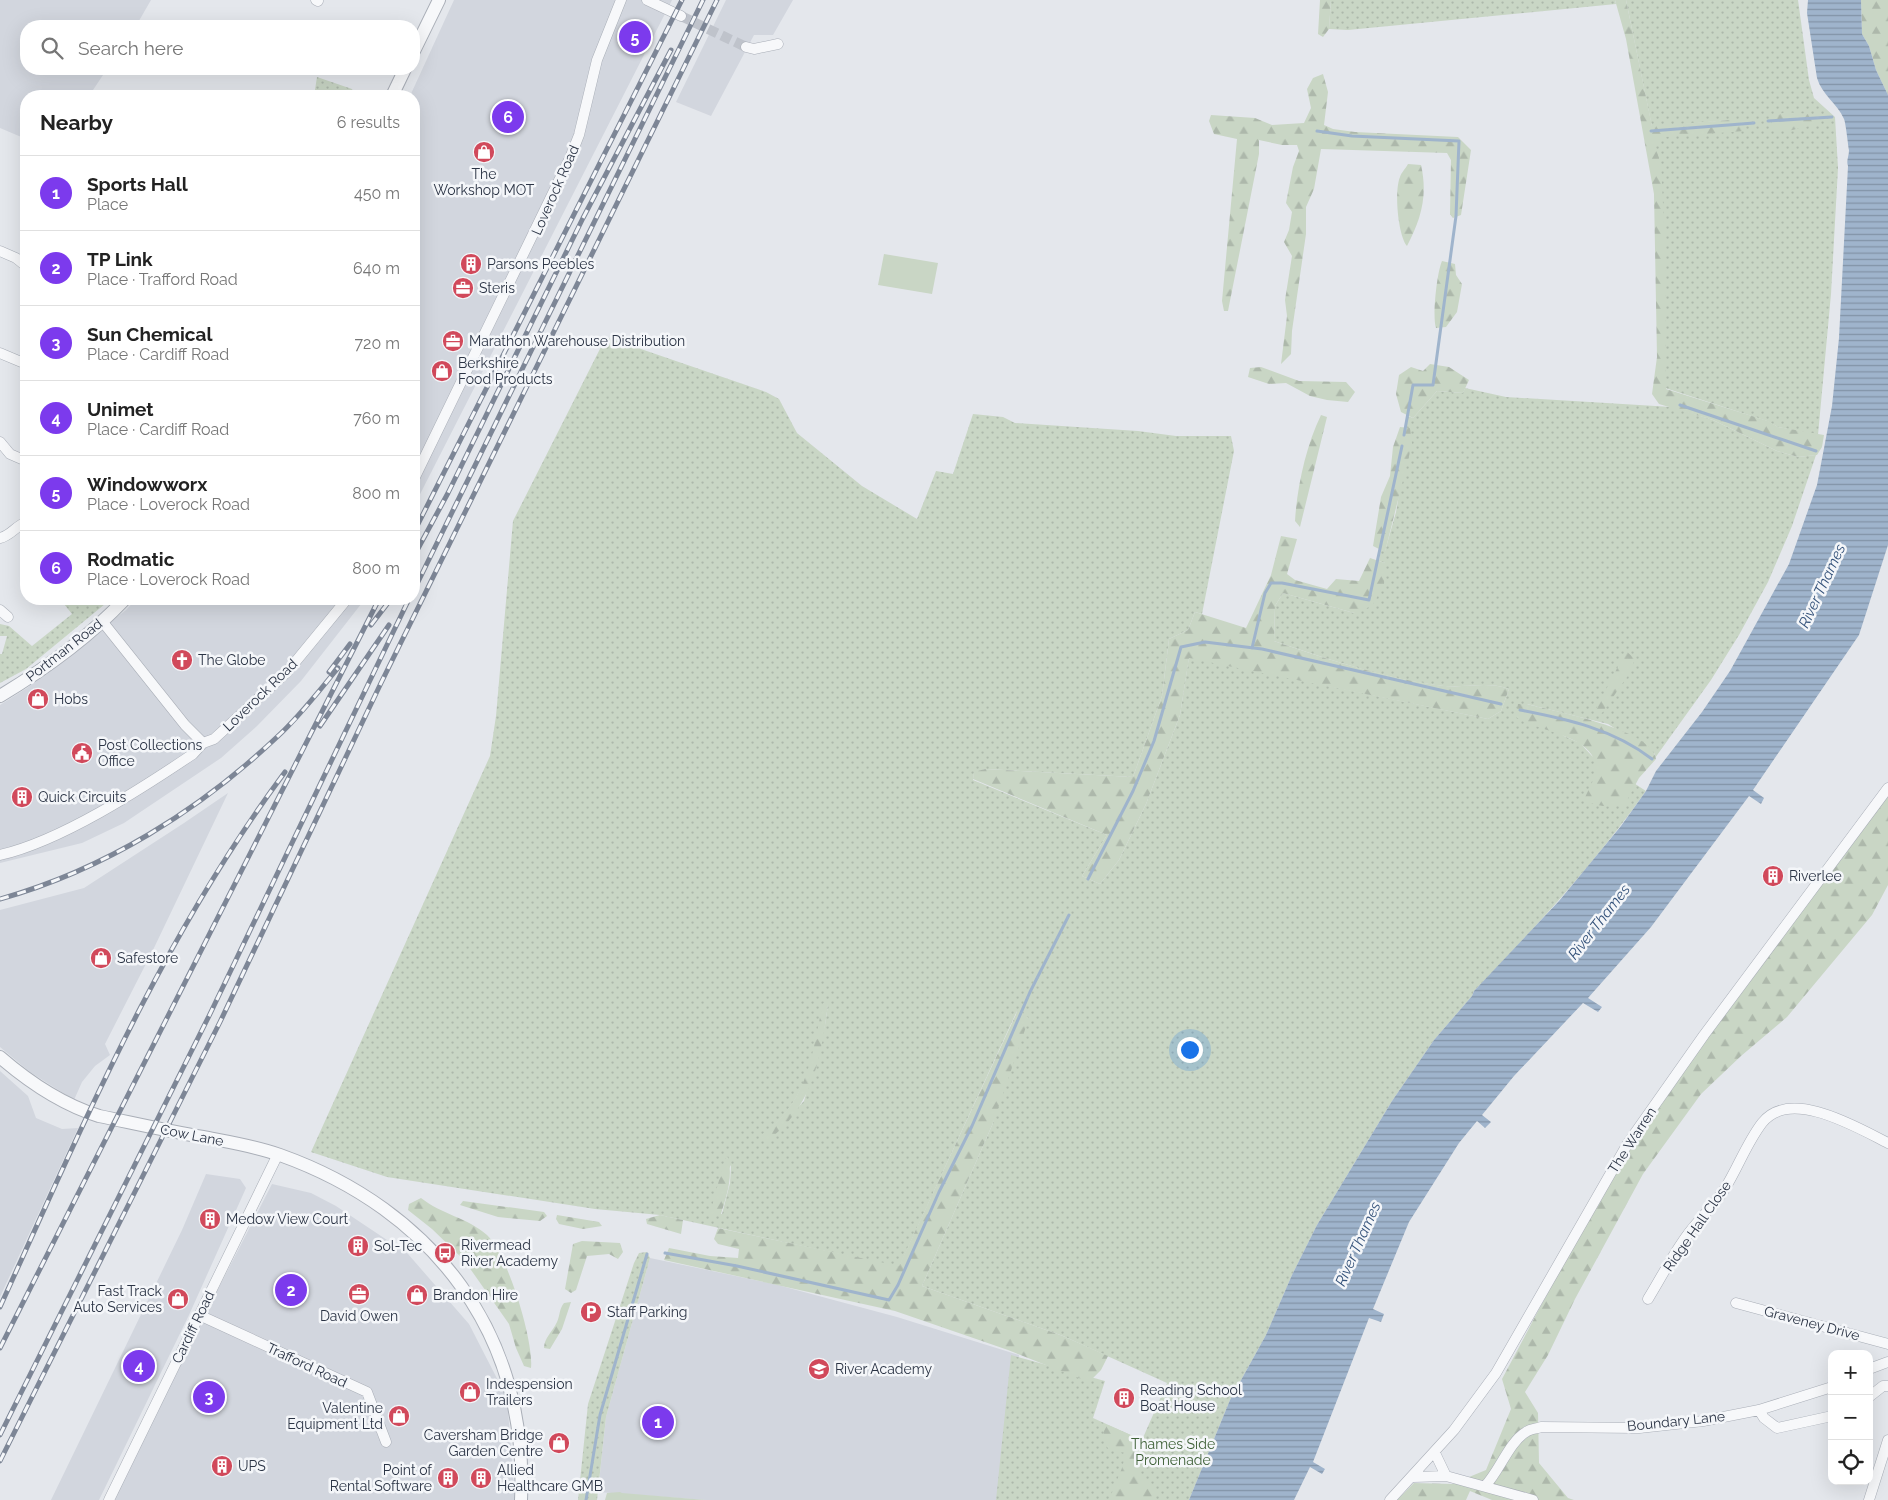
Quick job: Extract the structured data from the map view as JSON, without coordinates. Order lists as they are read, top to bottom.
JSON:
{
  "streets": {
    "street": [
      "Loverock Road",
      "Portman Road",
      "Cow Lane",
      "The Warren",
      "Ridge Hall Close",
      "Graveney Drive",
      "Cardiff Road",
      "Trafford Road",
      "Boundary Lane"
    ]
  },
  "crossings": [
    ["Cow Lane", "Cardiff Road"],
    ["Cardiff Road", "Trafford Road"]
  ],
  "water": ["River Thames"],
  "parks": ["Thames Side Promenade"],
  "places": {
    "shop": [
      "The Workshop MOT",
      "Berkshire Food Products",
      "Hobs",
      "Safestore",
      "Brandon Hire",
      "Fast Track Auto Services",
      "Indespension Trailers",
      "Valentine Equipment Ltd",
      "Caversham Bridge Garden Centre"
    ],
    "building": [
      "Parsons Peebles",
      "Quick Circuits",
      "Riverlee",
      "Medow View Court",
      "Sol-Tec",
      "Reading School Boat House",
      "UPS",
      "Point of Rental Software",
      "Allied Healthcare GMB"
    ],
    "office": ["Steris", "Marathon Warehouse Distribution", "David Owen"],
    "church": ["The Globe"],
    "public building": ["Post Collections Office"],
    "bus stop": ["Rivermead River Academy"],
    "parking": ["Staff Parking"],
    "school or university": ["River Academy"]
  },
  "page": {
    "pins": [
      "5",
      "6",
      "2",
      "4",
      "3",
      "1"
    ],
    "search": "Search here",
    "heading": ["Nearby", "6 results"],
    "list": [
      {
        "mark": "1",
        "name": "Sports Hall",
        "note": "Place",
        "value": "450 m"
      },
      {
        "mark": "2",
        "name": "TP Link",
        "note": "Place · Trafford Road",
        "value": "640 m"
      },
      {
        "mark": "3",
        "name": "Sun Chemical",
        "note": "Place · Cardiff Road",
        "value": "720 m"
      },
      {
        "mark": "4",
        "name": "Unimet",
        "note": "Place · Cardiff Road",
        "value": "760 m"
      },
      {
        "mark": "5",
        "name": "Windowworx",
        "note": "Place · Loverock Road",
        "value": "800 m"
      },
      {
        "mark": "6",
        "name": "Rodmatic",
        "note": "Place · Loverock Road",
        "value": "800 m"
      }
    ],
    "map_buttons": ["+", "−"]
  }
}
